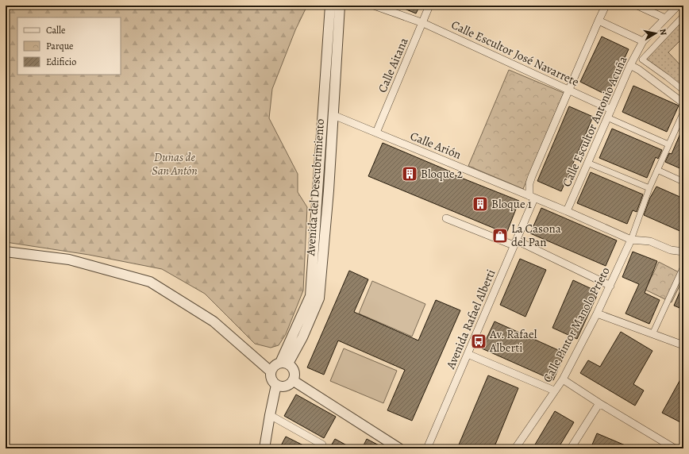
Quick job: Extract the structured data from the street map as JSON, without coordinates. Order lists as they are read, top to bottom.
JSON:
{
  "streets": {
    "street": [
      "Calle Escultor José Navarrete",
      "Calle Aitana",
      "Calle Escultor Antonio Acuña",
      "Calle Arión",
      "Avenida del Descubrimiento",
      "Avenida Rafael Alberti",
      "Calle Pintor Manolo Prieto"
    ]
  },
  "crossings": [
    ["Calle Escultor José Navarrete", "Calle Aitana"],
    ["Calle Escultor José Navarrete", "Calle Escultor Antonio Acuña"],
    ["Calle Escultor José Navarrete", "Avenida Rafael Alberti"],
    ["Calle Aitana", "Calle Arión"],
    ["Calle Escultor Antonio Acuña", "Calle Arión"],
    ["Calle Arión", "Avenida del Descubrimiento"],
    ["Calle Arión", "Avenida Rafael Alberti"],
    ["Calle Arión", "Calle Pintor Manolo Prieto"]
  ],
  "parks": ["Dunas de San Antón"],
  "places": {
    "building": ["Bloque 2", "Bloque 1"],
    "shop": ["La Casona del Pan"],
    "bus stop": ["Av. Rafael Alberti"]
  },
  "legend": ["Calle", "Parque", "Edificio"],
  "north": "right"
}
